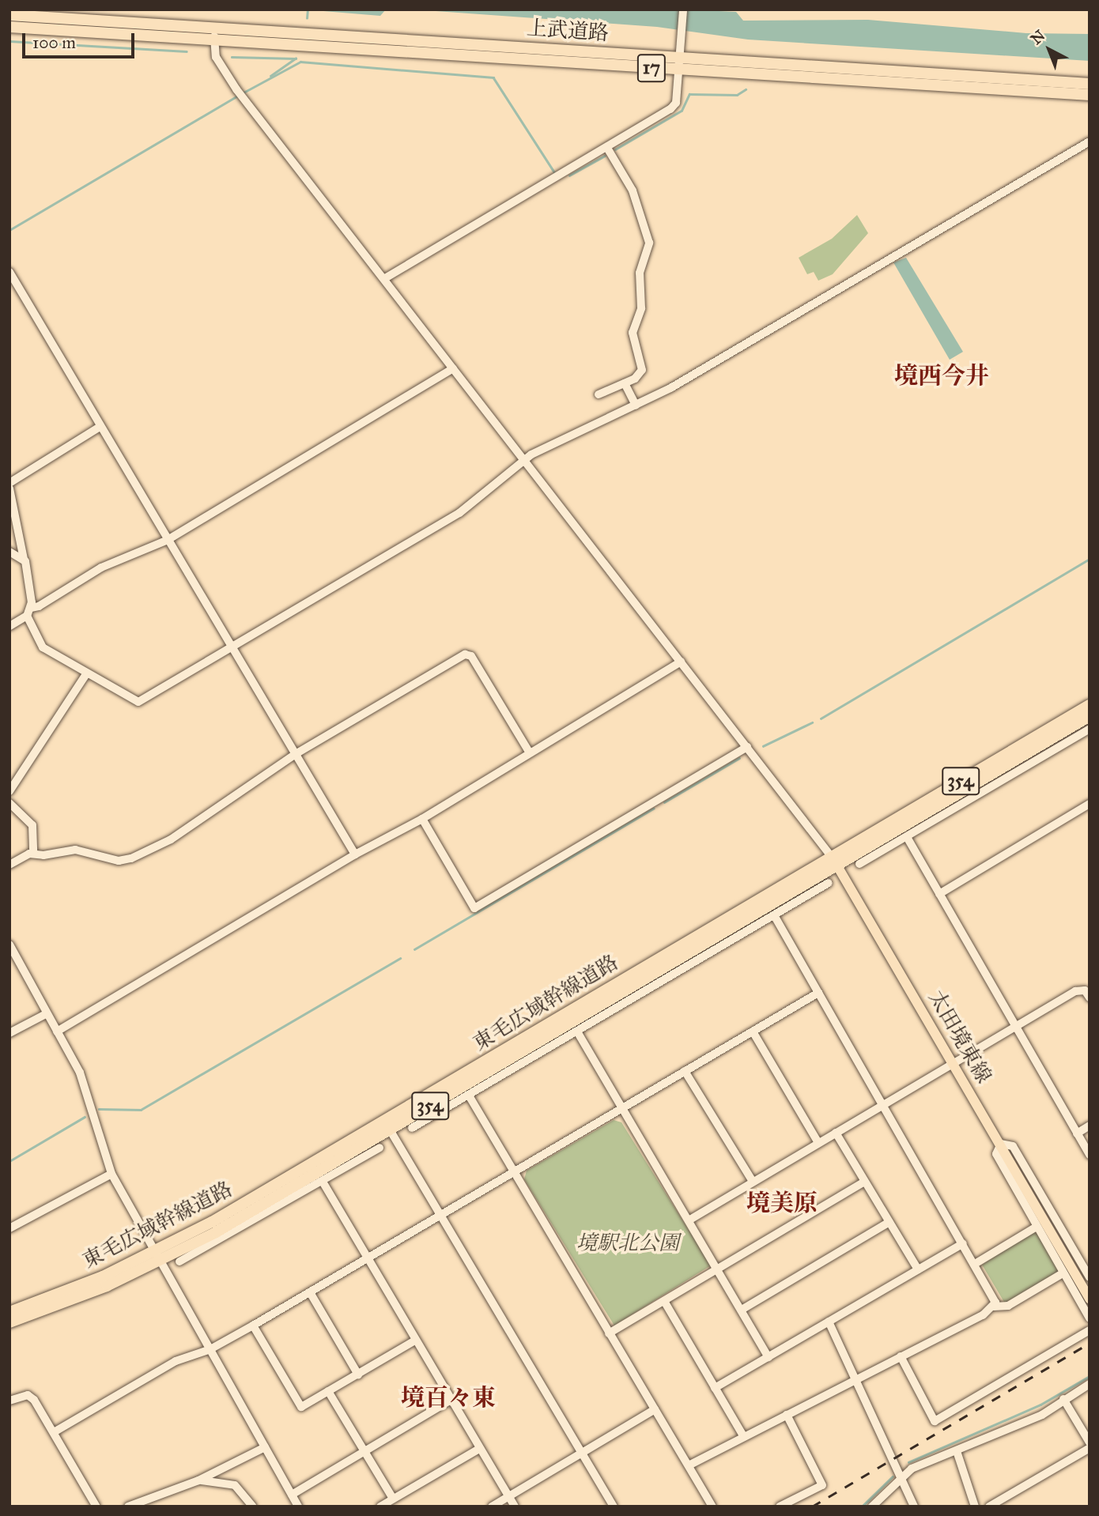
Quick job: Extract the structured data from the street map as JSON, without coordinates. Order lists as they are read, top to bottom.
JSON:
{
  "streets": {
    "highway": [
      "上武道路",
      "17",
      "354",
      "東毛広域幹線道路"
    ],
    "main road": ["太田境東線"]
  },
  "crossings": [
    ["東毛広域幹線道路", "太田境東線"]
  ],
  "districts": ["境西今井", "境美原", "境百々東"],
  "parks": ["境駅北公園"],
  "scale_bar": "100 m",
  "north": "top left"
}
